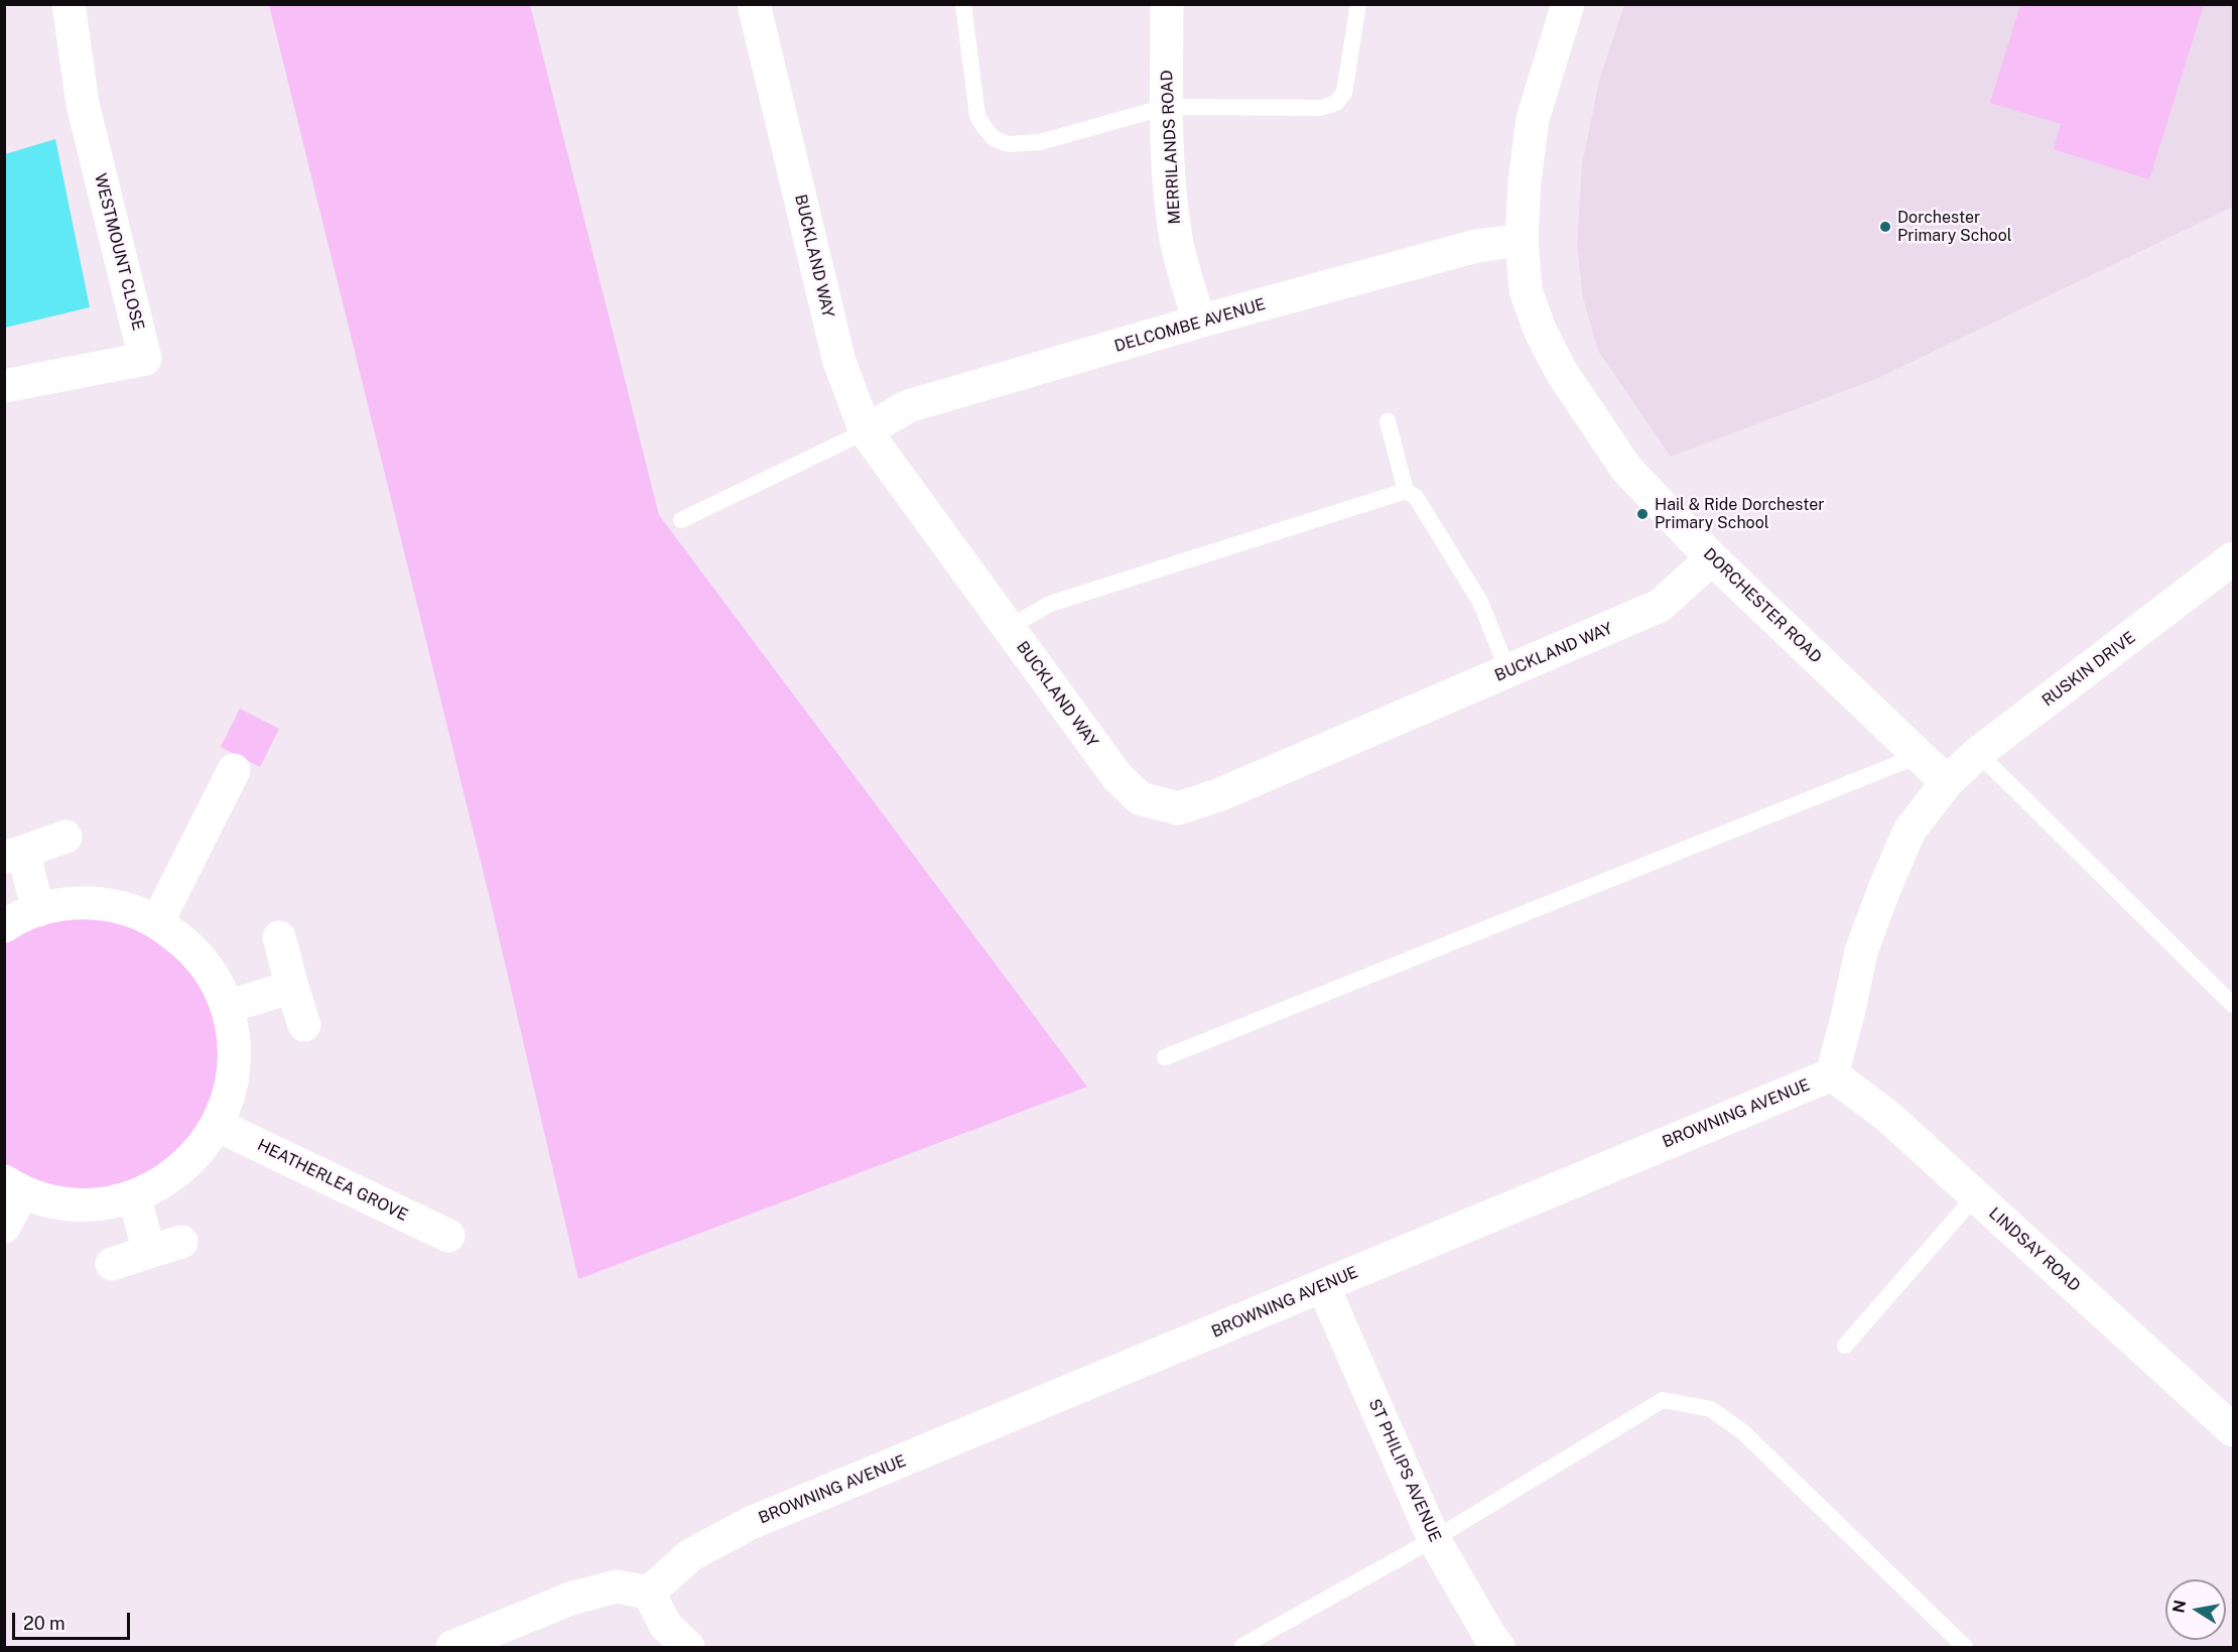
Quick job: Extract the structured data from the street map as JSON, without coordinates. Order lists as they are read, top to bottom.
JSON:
{
  "streets": {
    "street": [
      "MERRILANDS ROAD",
      "WESTMOUNT CLOSE",
      "BUCKLAND WAY",
      "DELCOMBE AVENUE",
      "DORCHESTER ROAD",
      "RUSKIN DRIVE",
      "BROWNING AVENUE",
      "HEATHERLEA GROVE",
      "LINDSAY ROAD",
      "ST PHILIPS AVENUE"
    ]
  },
  "crossings": [
    ["MERRILANDS ROAD", "DELCOMBE AVENUE"],
    ["BUCKLAND WAY", "DELCOMBE AVENUE"],
    ["BUCKLAND WAY", "DORCHESTER ROAD"],
    ["DELCOMBE AVENUE", "DORCHESTER ROAD"],
    ["DORCHESTER ROAD", "RUSKIN DRIVE"],
    ["DORCHESTER ROAD", "BROWNING AVENUE"],
    ["RUSKIN DRIVE", "BROWNING AVENUE"],
    ["BROWNING AVENUE", "LINDSAY ROAD"],
    ["BROWNING AVENUE", "ST PHILIPS AVENUE"]
  ],
  "places": ["Dorchester Primary School", "Hail & Ride Dorchester Primary School"],
  "scale_bar": "20 m",
  "north": "left"
}
